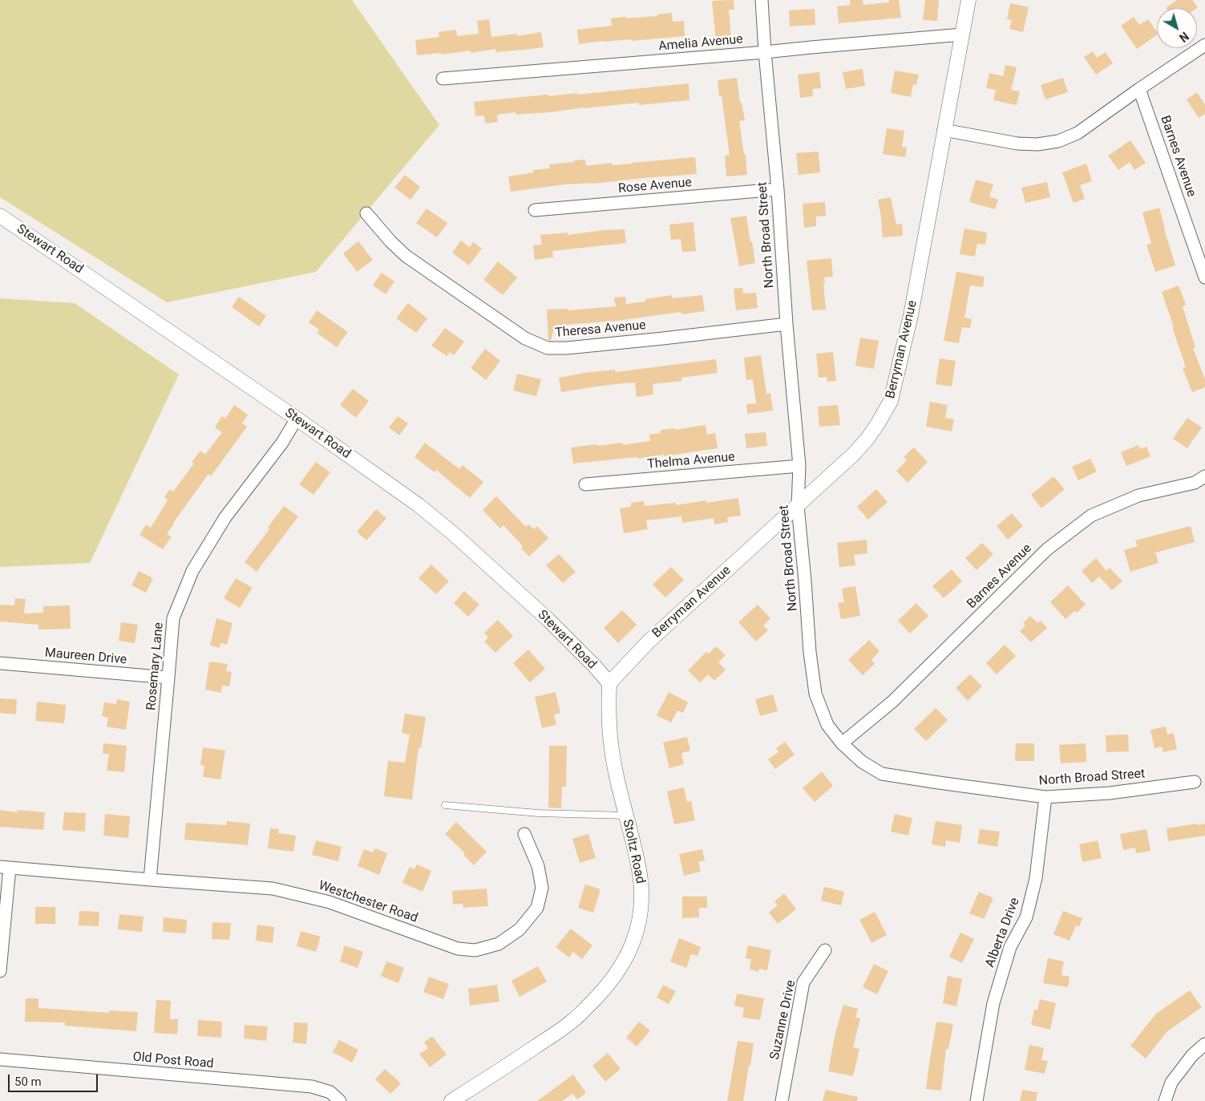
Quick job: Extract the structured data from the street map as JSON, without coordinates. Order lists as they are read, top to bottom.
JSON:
{
  "streets": {
    "street": [
      "Amelia Avenue",
      "Barnes Avenue",
      "Rose Avenue",
      "North Broad Street",
      "Stewart Road",
      "Theresa Avenue",
      "Berryman Avenue",
      "Thelma Avenue",
      "Maureen Drive",
      "Rosemary Lane",
      "Stoltz Road",
      "Westchester Road",
      "Alberta Drive",
      "Suzanne Drive",
      "Old Post Road"
    ]
  },
  "crossings": [
    ["Amelia Avenue", "North Broad Street"],
    ["Amelia Avenue", "Berryman Avenue"],
    ["Barnes Avenue", "North Broad Street"],
    ["Rose Avenue", "North Broad Street"],
    ["North Broad Street", "Theresa Avenue"],
    ["North Broad Street", "Berryman Avenue"],
    ["North Broad Street", "Thelma Avenue"],
    ["North Broad Street", "Alberta Drive"],
    ["Stewart Road", "Berryman Avenue"],
    ["Stewart Road", "Rosemary Lane"],
    ["Stewart Road", "Stoltz Road"],
    ["Berryman Avenue", "Stoltz Road"],
    ["Maureen Drive", "Rosemary Lane"],
    ["Rosemary Lane", "Westchester Road"]
  ],
  "scale_bar": "50 m",
  "north": "bottom right"
}
